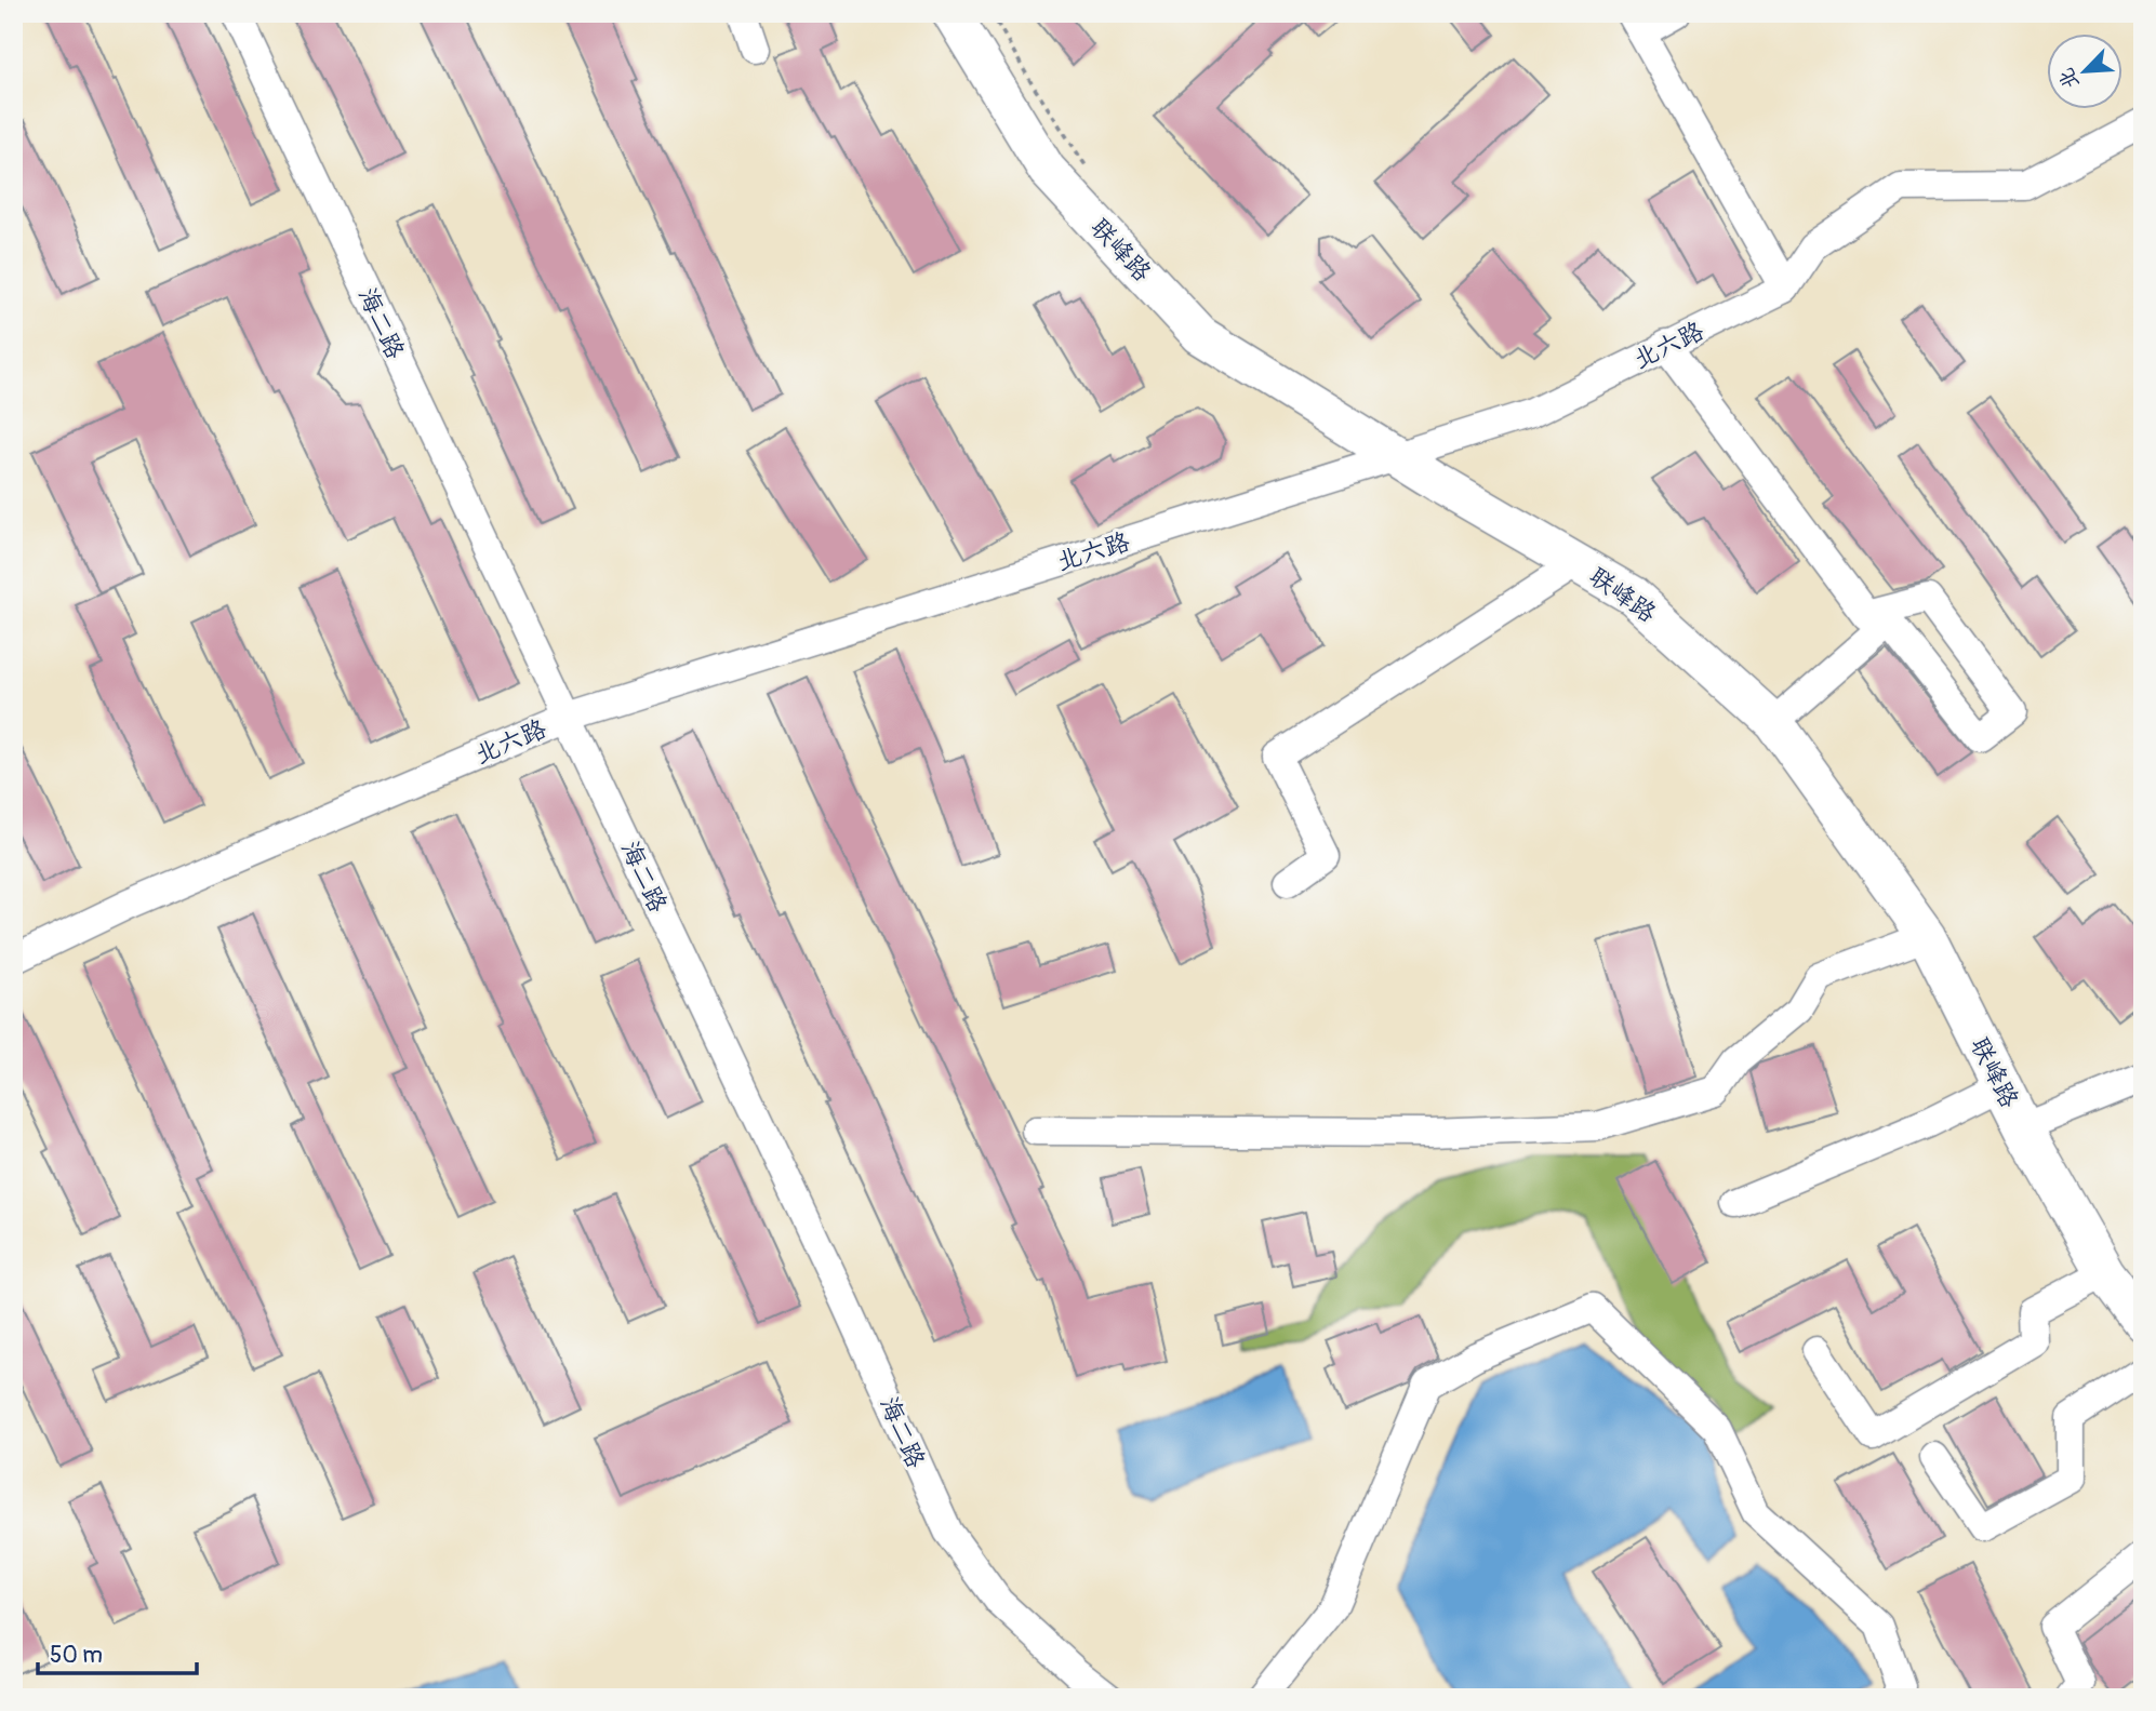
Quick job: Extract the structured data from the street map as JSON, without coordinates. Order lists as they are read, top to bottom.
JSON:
{
  "streets": {
    "main road": ["联峰路"],
    "street": ["海二路", "北六路"]
  },
  "crossings": [
    ["联峰路", "北六路"],
    ["海二路", "北六路"]
  ],
  "scale_bar": "50 m",
  "north": "bottom left"
}
